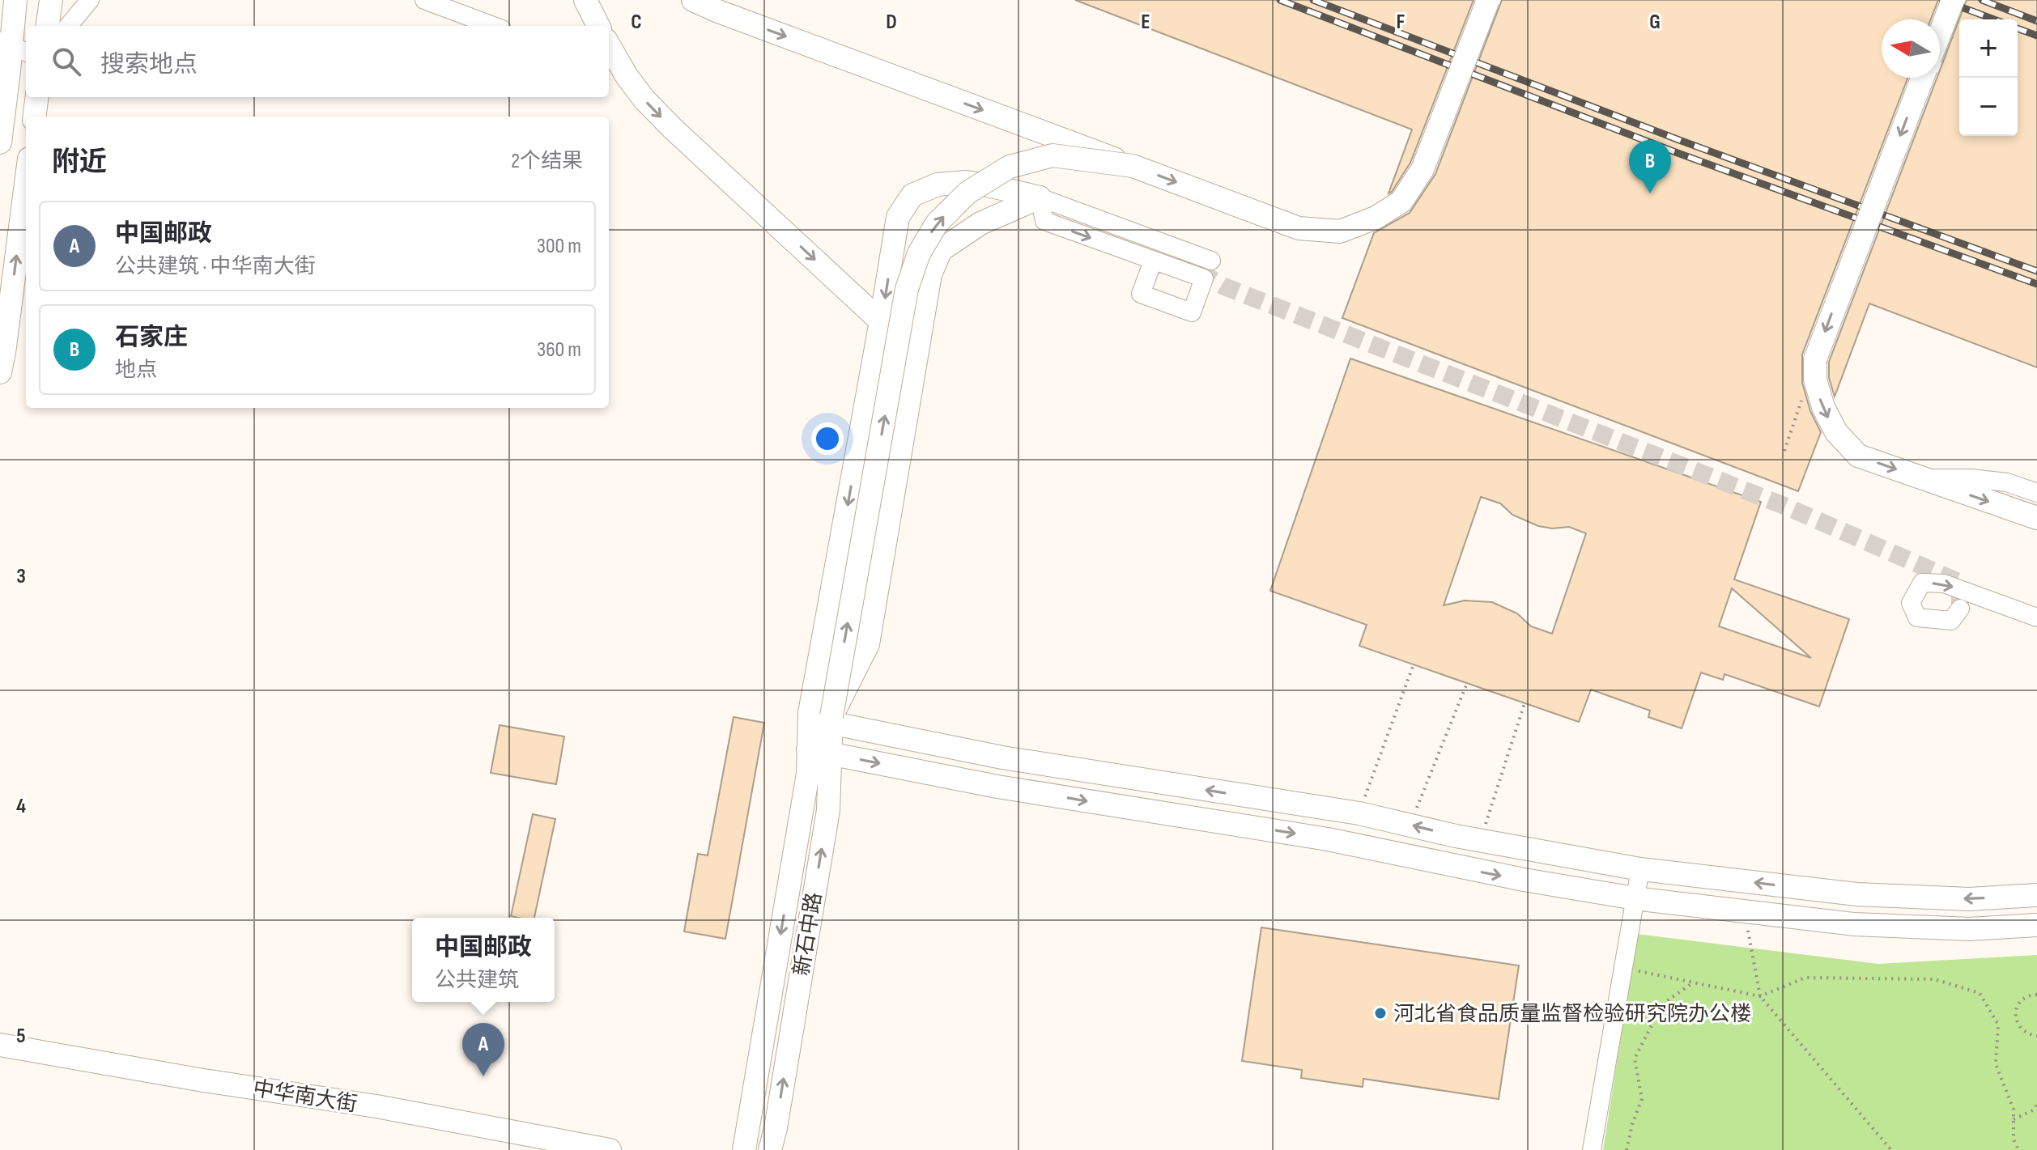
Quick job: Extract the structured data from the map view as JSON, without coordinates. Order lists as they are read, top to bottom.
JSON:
{
  "streets": {
    "main road": ["新石中路", "中华南大街"]
  },
  "places": ["河北省食品质量监督检验研究院办公楼"],
  "north": "left",
  "page": {
    "map_buttons": ["+", "−"],
    "search": "搜索地点",
    "heading": ["附近", "2个结果"],
    "pins": ["B", "A"],
    "list": [
      {
        "mark": "A",
        "name": "中国邮政",
        "note": "公共建筑 · 中华南大街",
        "value": "300 m"
      },
      {
        "mark": "B",
        "name": "石家庄",
        "note": "地点",
        "value": "360 m"
      }
    ],
    "popup": ["中国邮政", "公共建筑"]
  },
  "grid": {
    "columns": [
      "C",
      "D",
      "E",
      "F",
      "G"
    ],
    "rows": ["3", "4", "5"]
  }
}
